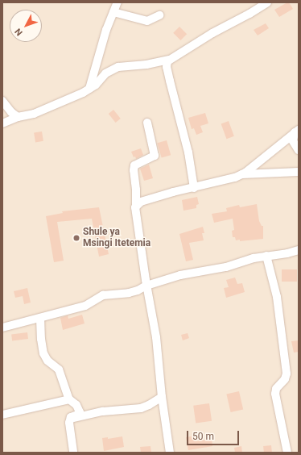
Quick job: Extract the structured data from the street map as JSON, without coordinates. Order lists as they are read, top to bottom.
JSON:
{
  "places": ["Shule ya Msingi Itetemia"],
  "scale_bar": "50 m",
  "north": "bottom left"
}
